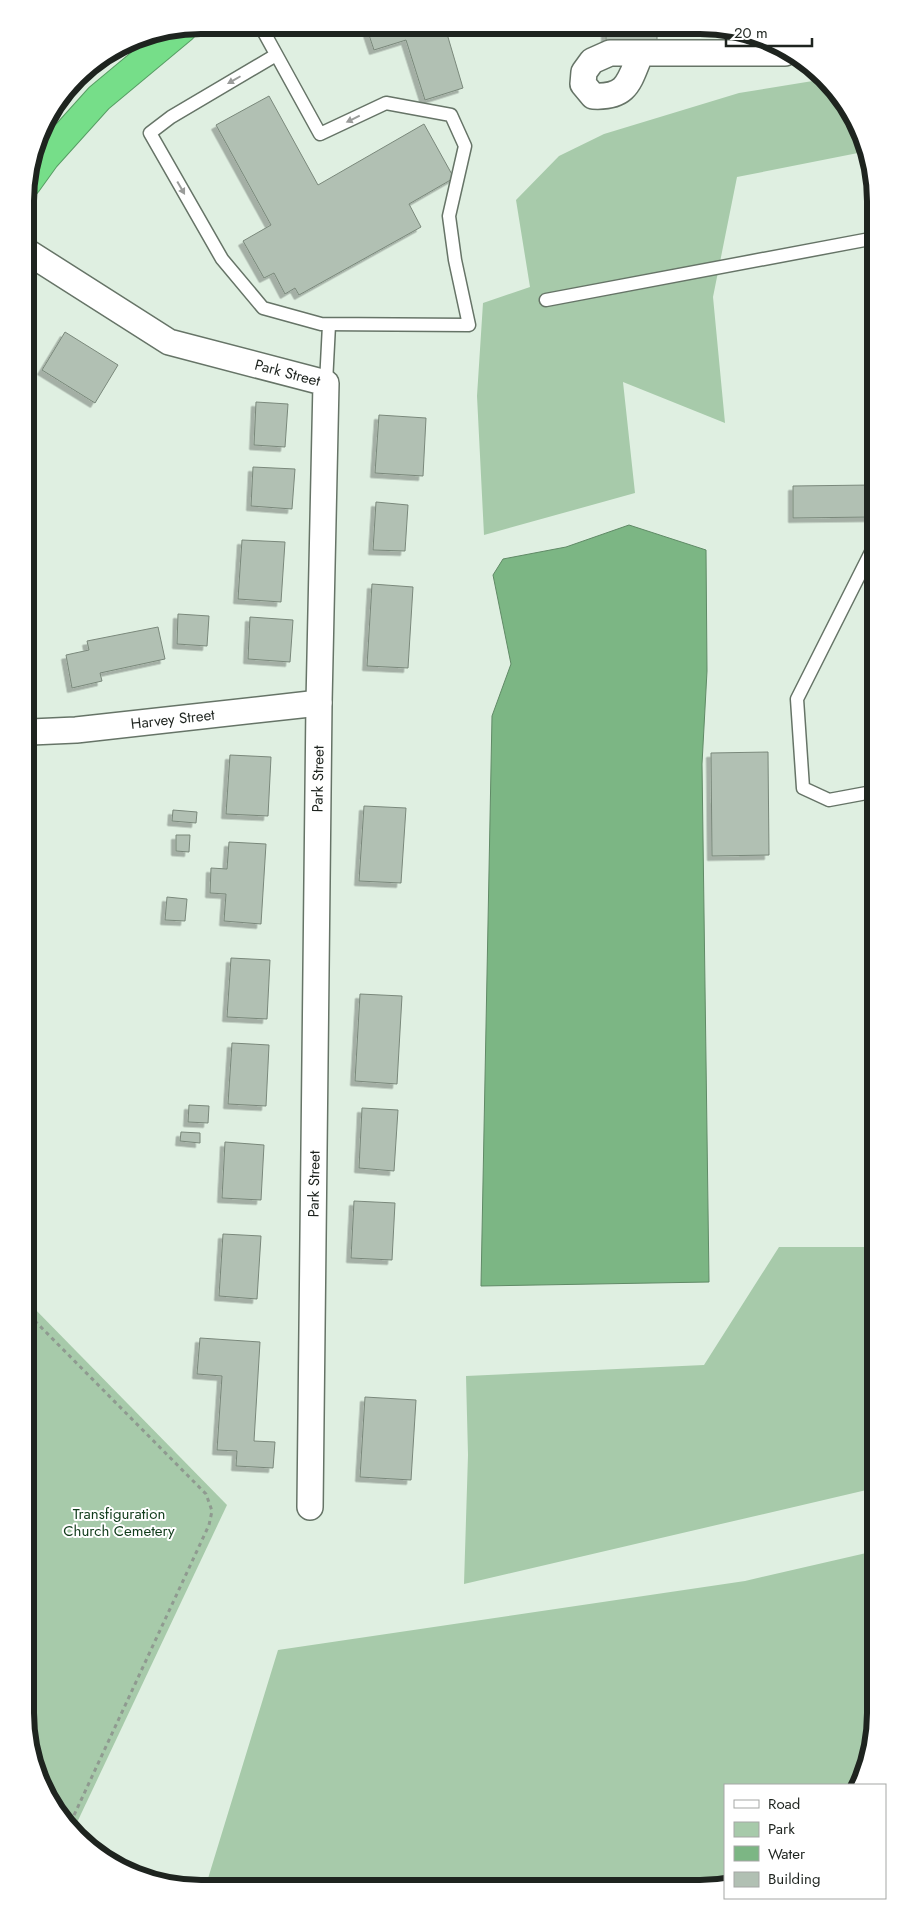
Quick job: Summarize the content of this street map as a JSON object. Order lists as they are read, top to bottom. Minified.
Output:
{"streets":{"street":["Park Street","Harvey Street"]},"crossings":[["Park Street","Harvey Street"]],"parks":["Transfiguration Church Cemetery"],"legend":["Road","Park","Water","Building"],"scale_bar":"20 m"}
